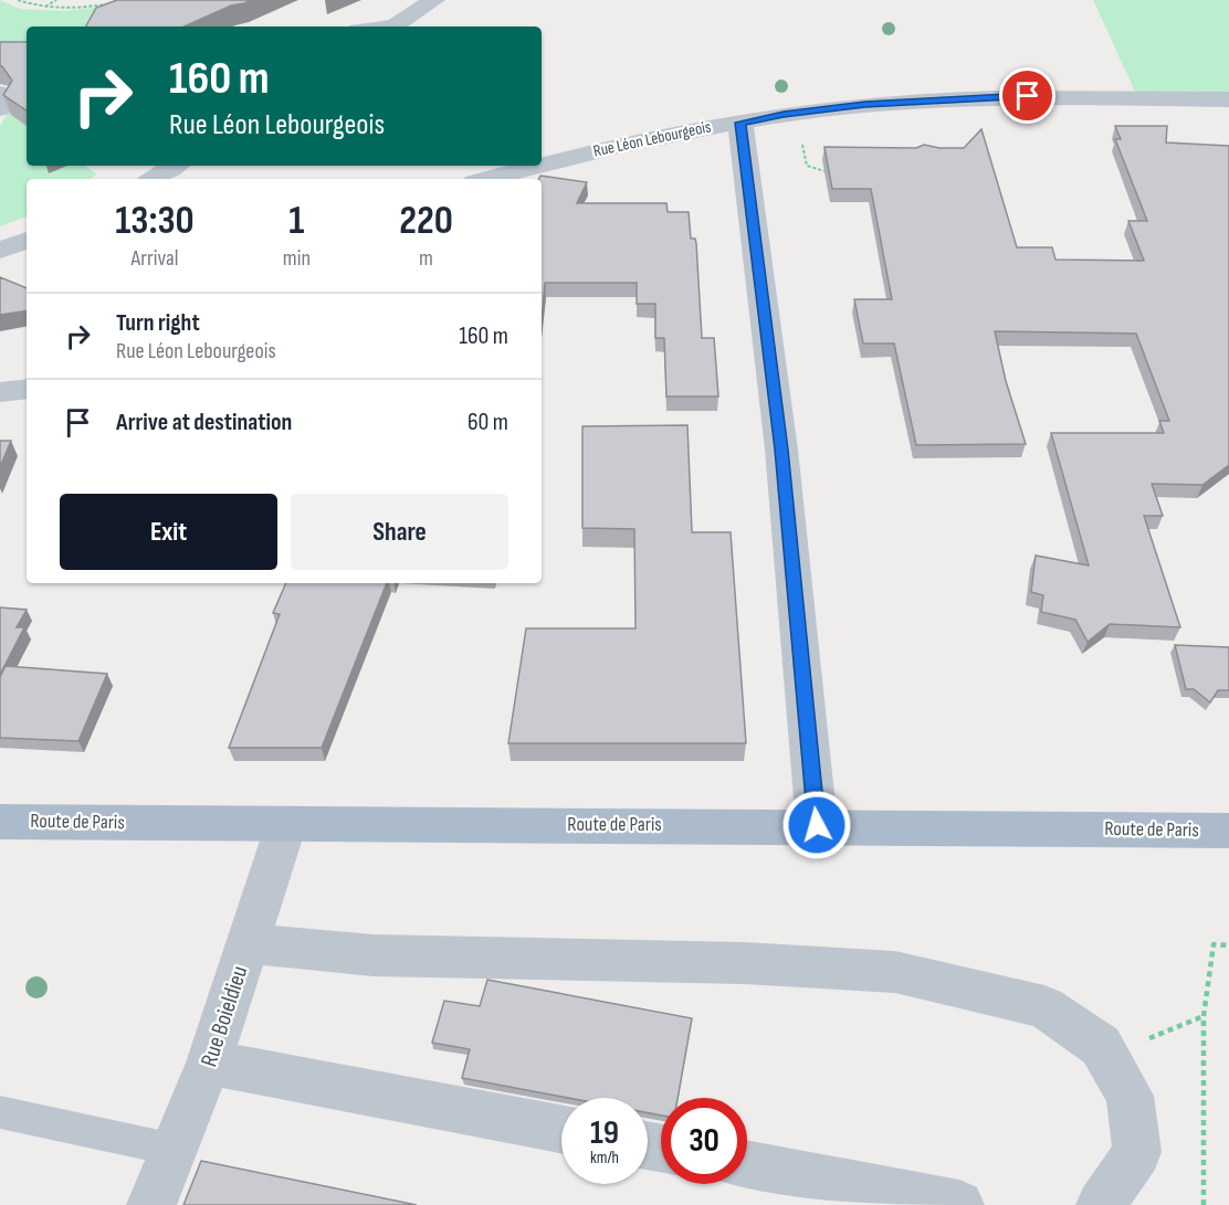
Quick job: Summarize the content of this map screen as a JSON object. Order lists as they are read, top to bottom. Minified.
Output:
{"streets":{"main road":["Route de Paris"],"street":["Rue Léon Lebourgeois","Rue Boieldieu"]},"crossings":[["Route de Paris","Rue Boieldieu"]],"page":{"turn":["160 m","Rue Léon Lebourgeois"],"eta":["13:30","Arrival","1","min","220","m"],"list":[{"name":"Turn right","note":"Rue Léon Lebourgeois","value":"160 m"},{"name":"Arrive at destination","value":"60 m"}],"buttons":["Exit","Share"],"speed":"19 km/h","limit":"30"}}
